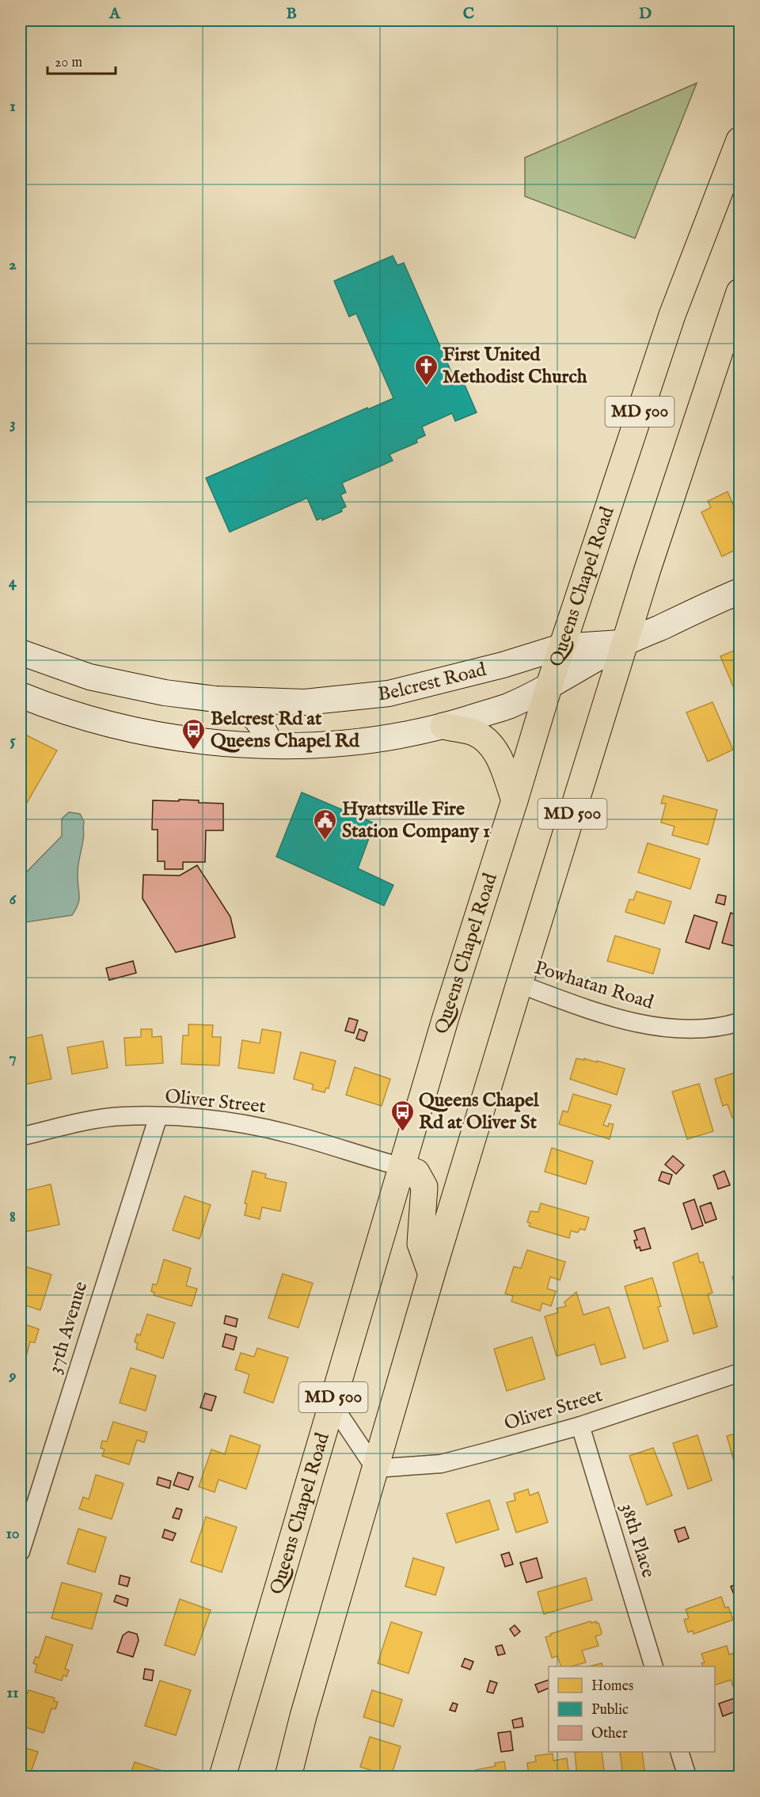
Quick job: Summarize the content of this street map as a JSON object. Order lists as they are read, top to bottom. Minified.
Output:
{"streets":{"main road":["MD 500","Queens Chapel Road","Belcrest Road"],"street":["Powhatan Road","Oliver Street","37th Avenue","38th Place"]},"crossings":[["MD 500","Belcrest Road"],["MD 500","Powhatan Road"],["MD 500","Oliver Street"],["Queens Chapel Road","Belcrest Road"],["Queens Chapel Road","Oliver Street"],["Oliver Street","37th Avenue"],["Oliver Street","38th Place"]],"places":{"church":["First United Methodist Church"],"bus stop":["Belcrest Rd at Queens Chapel Rd","Queens Chapel Rd at Oliver St"],"public building":["Hyattsville Fire Station Company 1"]},"legend":["Homes","Public","Other"],"scale_bar":"20 m","grid":{"columns":["A","B","C","D"],"rows":["1","2","3","4","5","6","7","8","9","10","11"]}}
